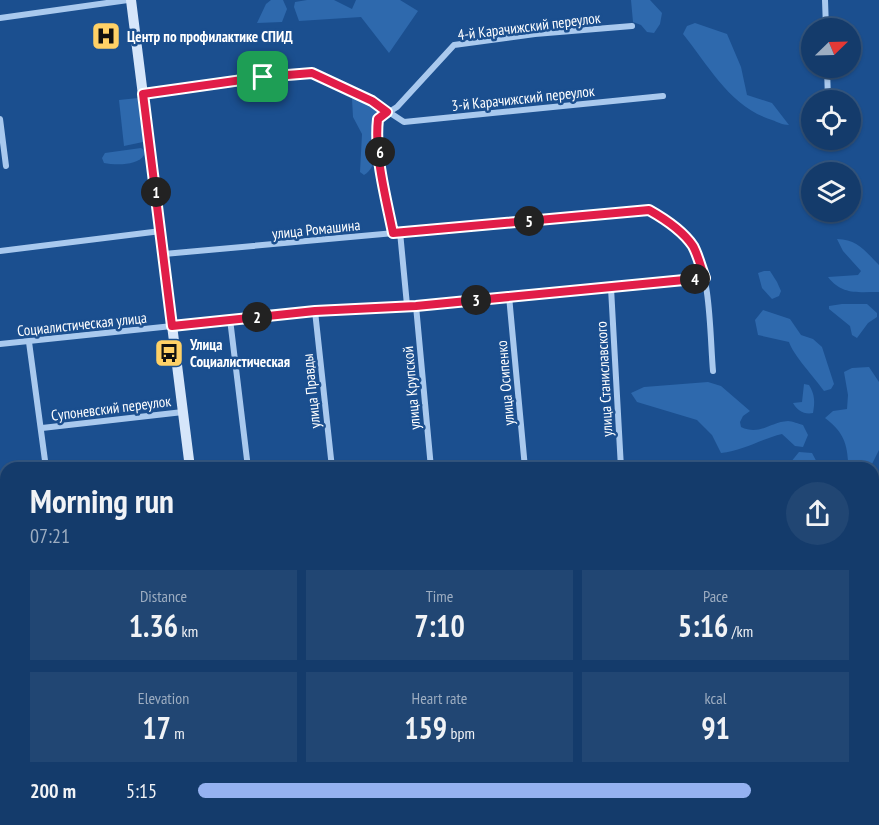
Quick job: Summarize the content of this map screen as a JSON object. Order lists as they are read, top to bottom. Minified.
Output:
{"streets":{"street":["4-й Карачижский переулок","3-й Карачижский переулок","улица Ромашина","Социалистическая улица","улица Станиславского","улица Осипенко","улица Крупской","улица Правды","Супоневский переулок"]},"crossings":[["4-й Карачижский переулок","3-й Карачижский переулок"],["улица Ромашина","Социалистическая улица"],["Социалистическая улица","улица Станиславского"],["Социалистическая улица","улица Осипенко"],["Социалистическая улица","улица Крупской"],["Социалистическая улица","улица Правды"]],"places":{"hospital":["Центр по профилактике СПИД"],"bus stop":["Улица Социалистическая"]},"north":"top right","page":{"pins":["6","1","5","4","3","2"],"heading":["Morning run","07:21"],"stats":[["Distance","1.36 km"],["Time","7:10"],["Pace","5:16 /km"],["Elevation","17 m"],["Heart rate","159 bpm"],["kcal","91"]],"list":[{"name":"200 m","note":"5:15"}]}}
